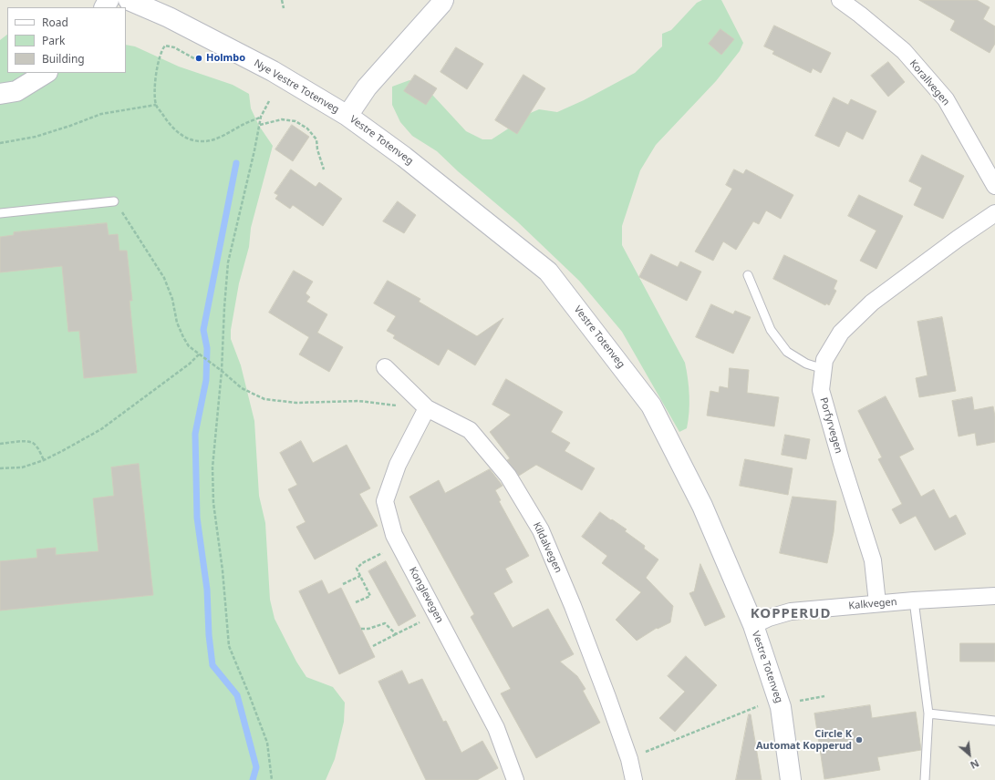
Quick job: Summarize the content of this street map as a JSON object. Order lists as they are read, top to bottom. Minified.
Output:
{"streets":{"main road":["Nye Vestre Totenveg","Vestre Totenveg"],"street":["Korallvegen","Porfyrvegen","Kildalvegen","Konglevegen","Kalkvegen"]},"crossings":[["Nye Vestre Totenveg","Vestre Totenveg"],["Vestre Totenveg","Kalkvegen"],["Porfyrvegen","Kalkvegen"],["Kildalvegen","Konglevegen"]],"districts":["KOPPERUD"],"places":["Holmbo","Circle K Automat Kopperud"],"legend":["Road","Park","Building"],"north":"bottom right"}
